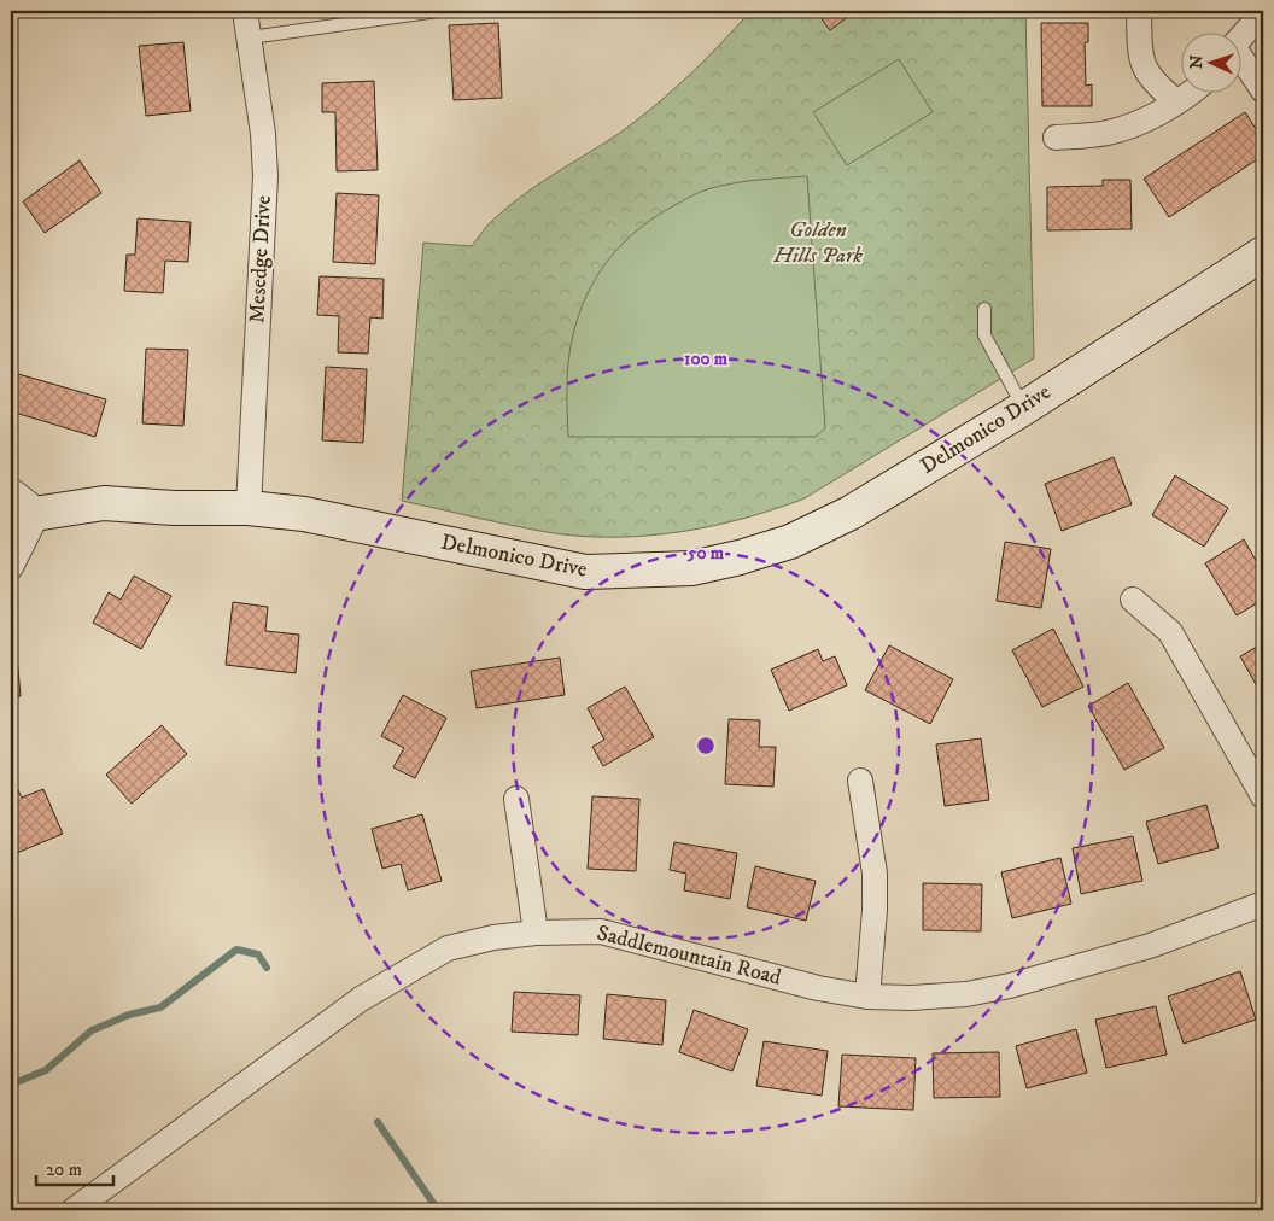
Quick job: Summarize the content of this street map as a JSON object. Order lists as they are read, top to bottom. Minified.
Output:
{"streets":{"street":["Mesedge Drive","Delmonico Drive","Saddlemountain Road"]},"crossings":[["Mesedge Drive","Delmonico Drive"]],"parks":["Golden Hills Park"],"scale_bar":"20 m","north":"left","rings":["100 m","50 m"]}
